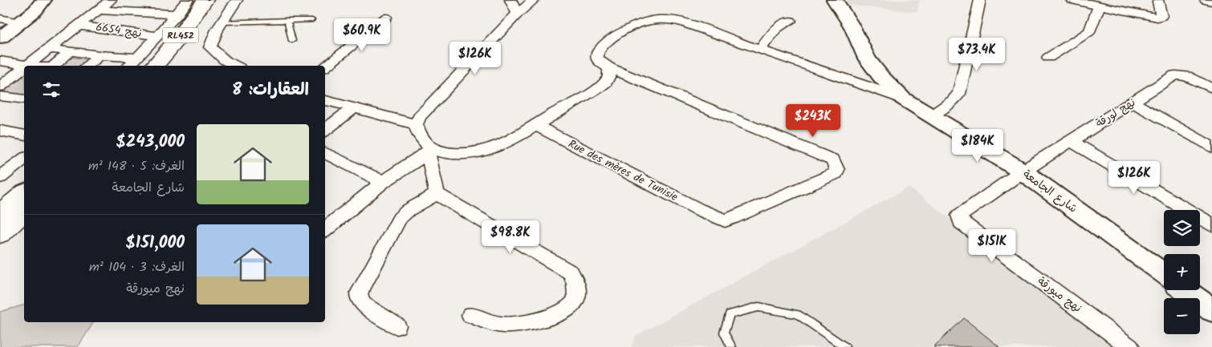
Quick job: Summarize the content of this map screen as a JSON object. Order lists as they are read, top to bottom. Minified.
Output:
{"streets":{"highway":["RL452"],"street":["نهج 6654","نهج لورقة","Rue des mères de Tunisie","شارع الجامعة","نهج ميورقة"]},"crossings":[["نهج لورقة","شارع الجامعة"],["نهج لورقة","نهج ميورقة"],["شارع الجامعة","نهج ميورقة"]],"page":{"price":["$60.9K","$73.4K","$126K","$243K","$184K","$126K","$98.8K","$151K"],"heading":"العقارات: 8","list":[{"name":"$243,000","note":"الغرف: 5 · 148 m² · شارع الجامعة"},{"name":"$151,000","note":"الغرف: 3 · 104 m² · نهج ميورقة"}],"map_buttons":["+","−"]}}
